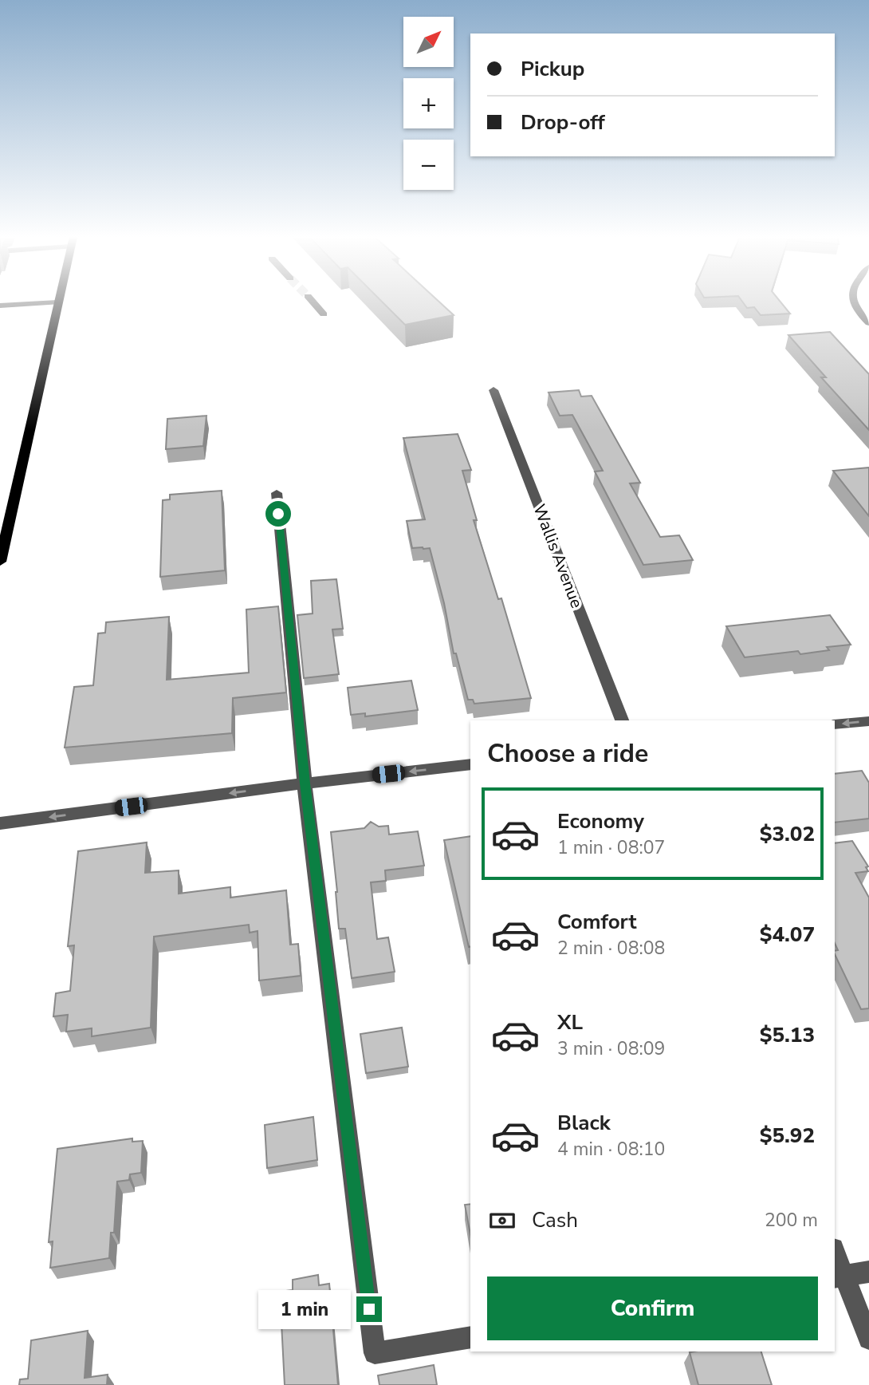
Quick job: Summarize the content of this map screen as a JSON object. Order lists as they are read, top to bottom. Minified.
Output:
{"streets":{"street":["Wallis Avenue"]},"north":"top right","page":{"map_buttons":["+","−"],"banner":["Pickup","Drop-off"],"heading":"Choose a ride","list":[{"name":"Economy","note":"1 min · 08:07","value":"$3.02"},{"name":"Comfort","note":"2 min · 08:08","value":"$4.07"},{"name":"XL","note":"3 min · 08:09","value":"$5.13"},{"name":"Black","note":"4 min · 08:10","value":"$5.92"}],"pay":["Cash","200 m"],"buttons":"Confirm","bubble":"1 min"}}
